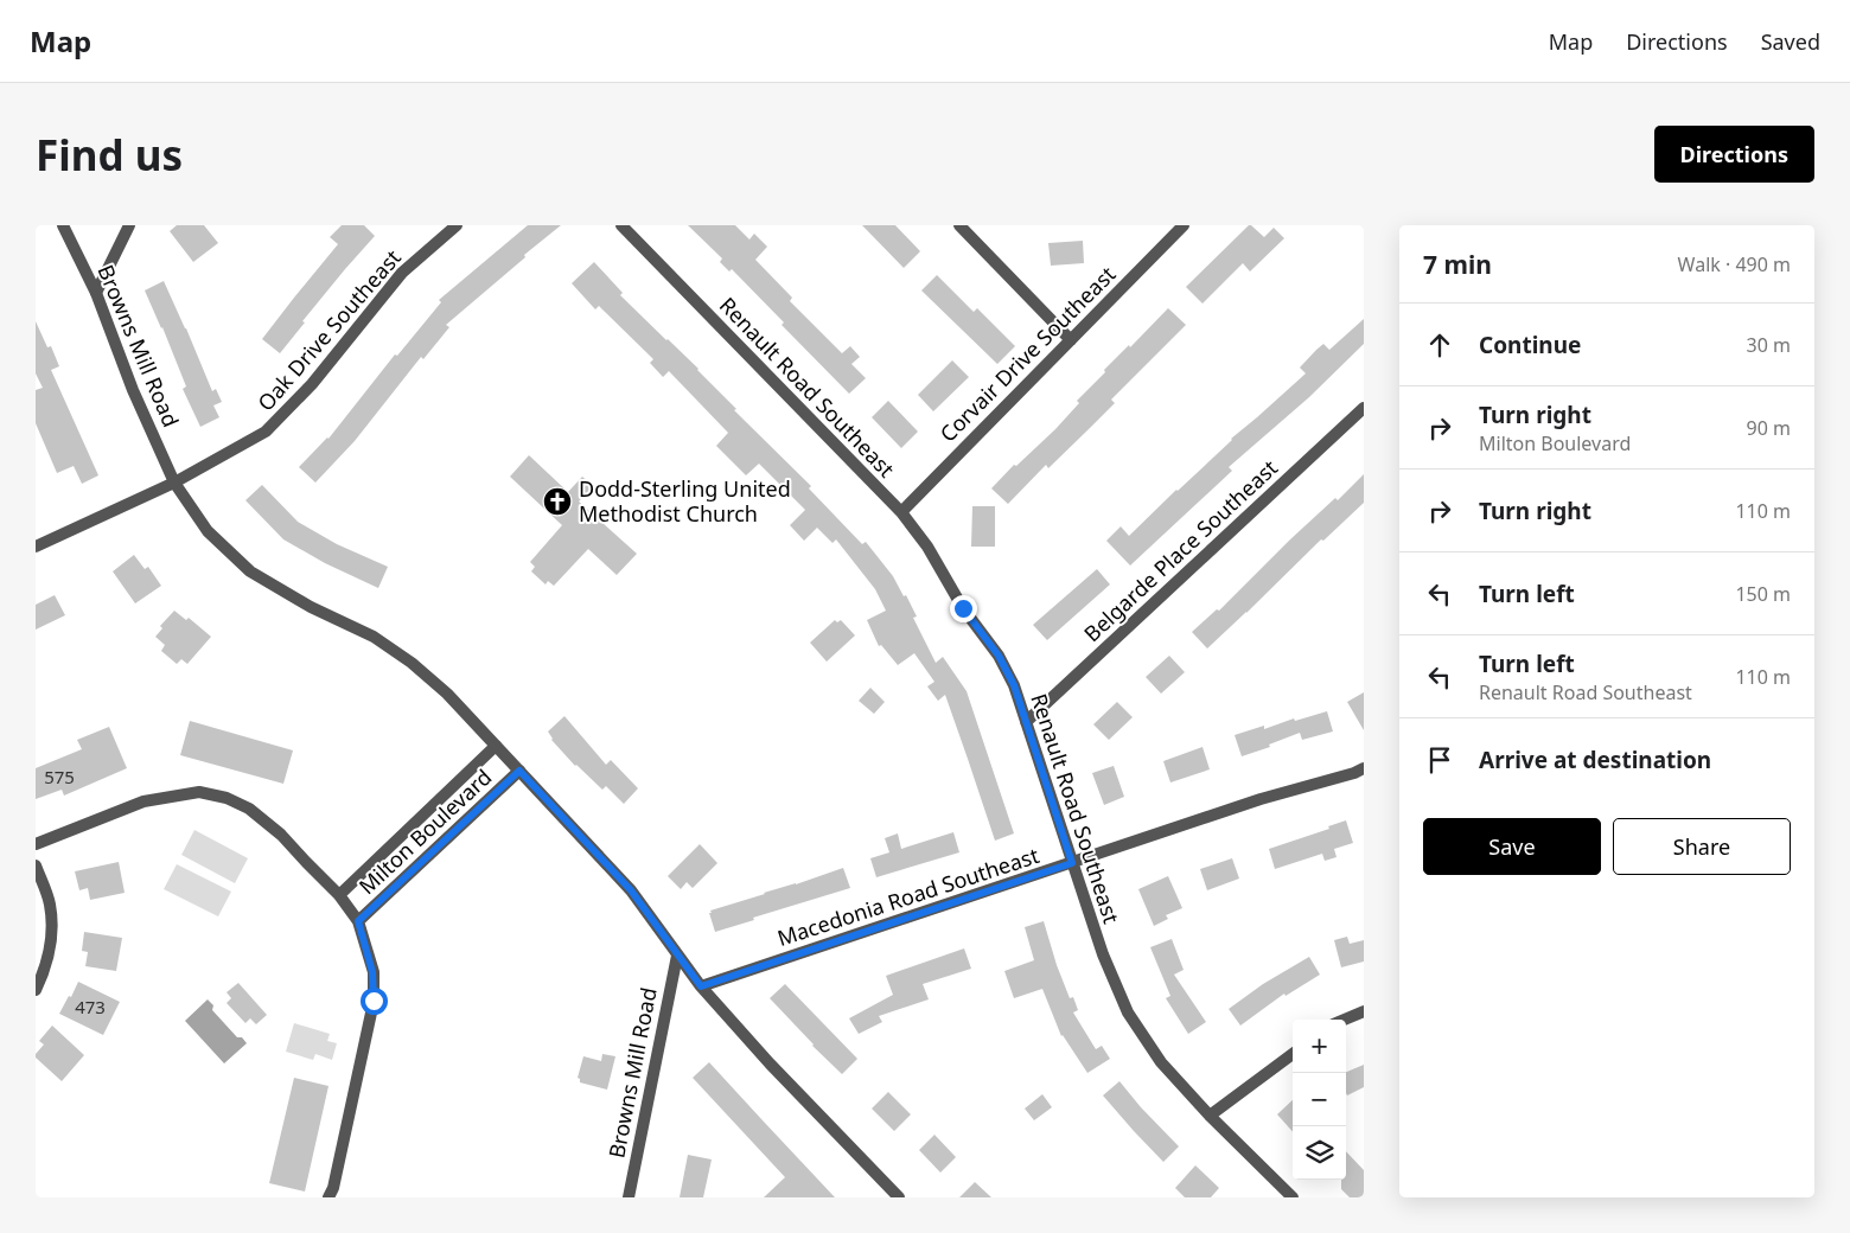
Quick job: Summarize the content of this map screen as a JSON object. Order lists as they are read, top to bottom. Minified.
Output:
{"streets":{"street":["Oak Drive Southeast","Browns Mill Road","Corvair Drive Southeast","Renault Road Southeast","Belgarde Place Southeast","Milton Boulevard","Macedonia Road Southeast"]},"crossings":[["Oak Drive Southeast","Browns Mill Road"],["Browns Mill Road","Milton Boulevard"],["Browns Mill Road","Macedonia Road Southeast"],["Corvair Drive Southeast","Renault Road Southeast"],["Renault Road Southeast","Belgarde Place Southeast"],["Renault Road Southeast","Macedonia Road Southeast"]],"places":{"church":["Dodd-Sterling United Methodist Church"]},"house_numbers":["575","473"],"page":{"header":"Map","nav":["Map","Directions","Saved"],"buttons":["Directions",["Save","Share"]],"title":"Find us","heading":["7 min","Walk · 490 m"],"list":[["Continue","30 m"],["Turn right","Milton Boulevard","90 m"],["Turn right","110 m"],["Turn left","150 m"],["Turn left","Renault Road Southeast","110 m"],"Arrive at destination"],"map_buttons":["+","−"]}}
